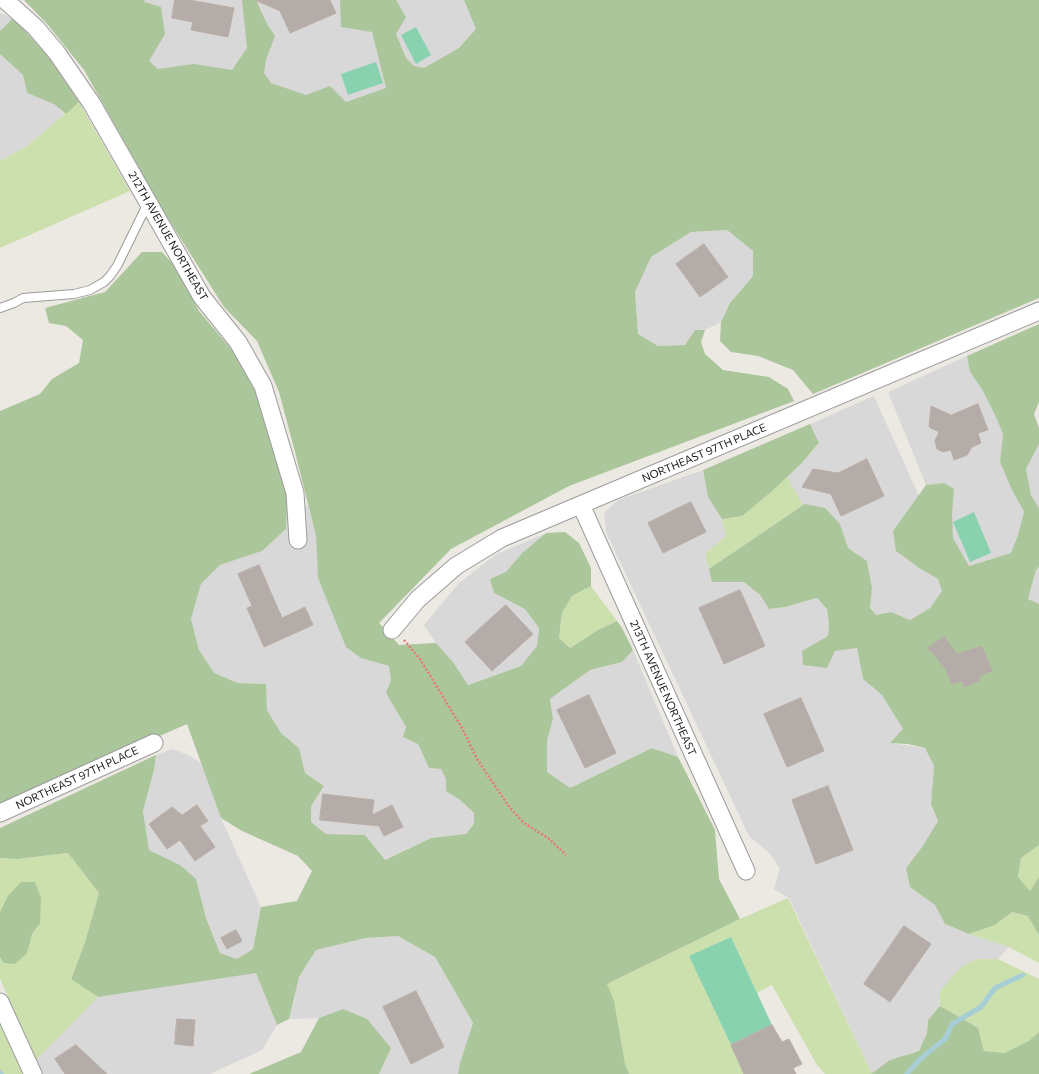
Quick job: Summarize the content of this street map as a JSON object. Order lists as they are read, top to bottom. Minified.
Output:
{"streets":{"street":["212TH AVENUE NORTHEAST","NORTHEAST 97TH PLACE","213TH AVENUE NORTHEAST"]},"crossings":[["NORTHEAST 97TH PLACE","213TH AVENUE NORTHEAST"]]}
